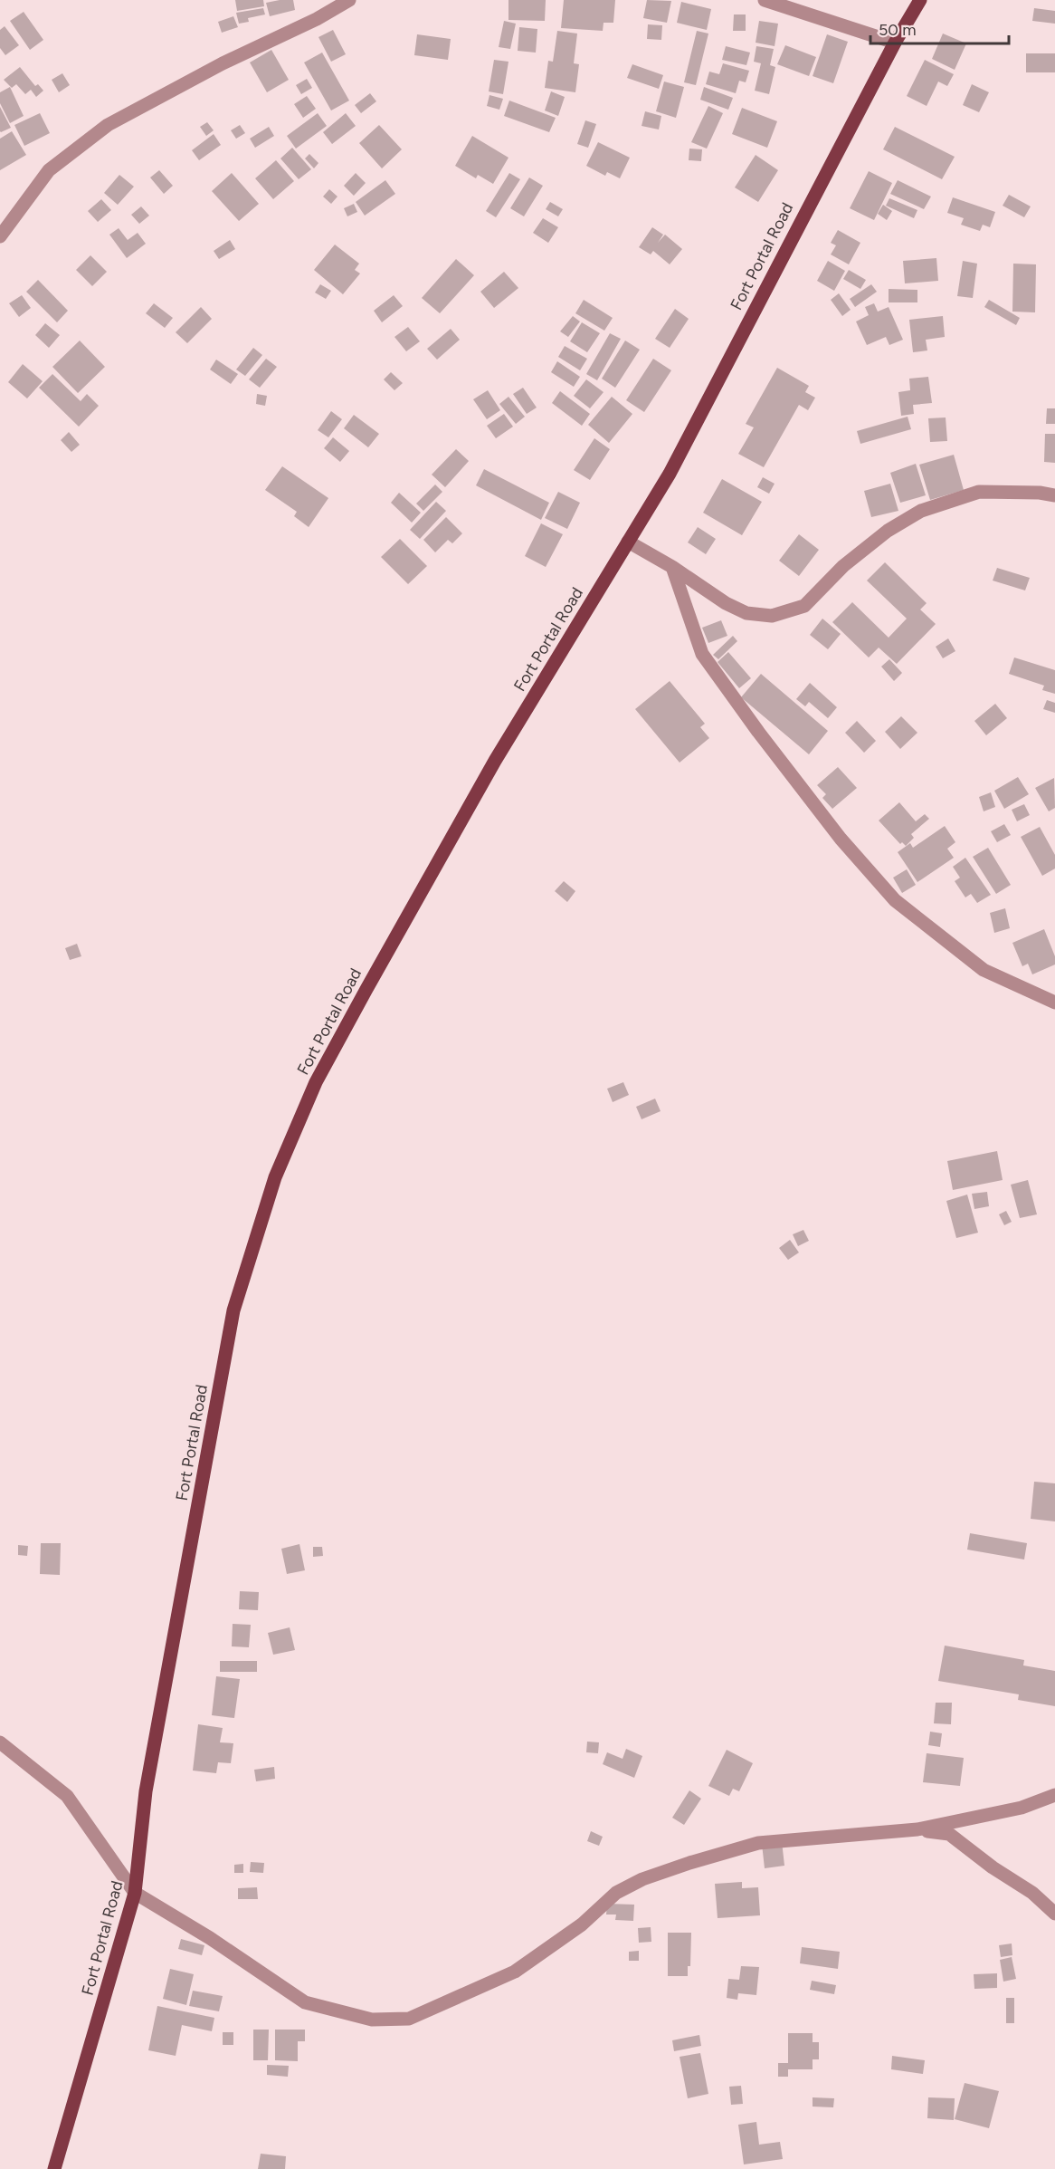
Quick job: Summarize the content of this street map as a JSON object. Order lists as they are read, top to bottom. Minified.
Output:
{"streets":{"main road":["Fort Portal Road"]},"scale_bar":"50 m"}
